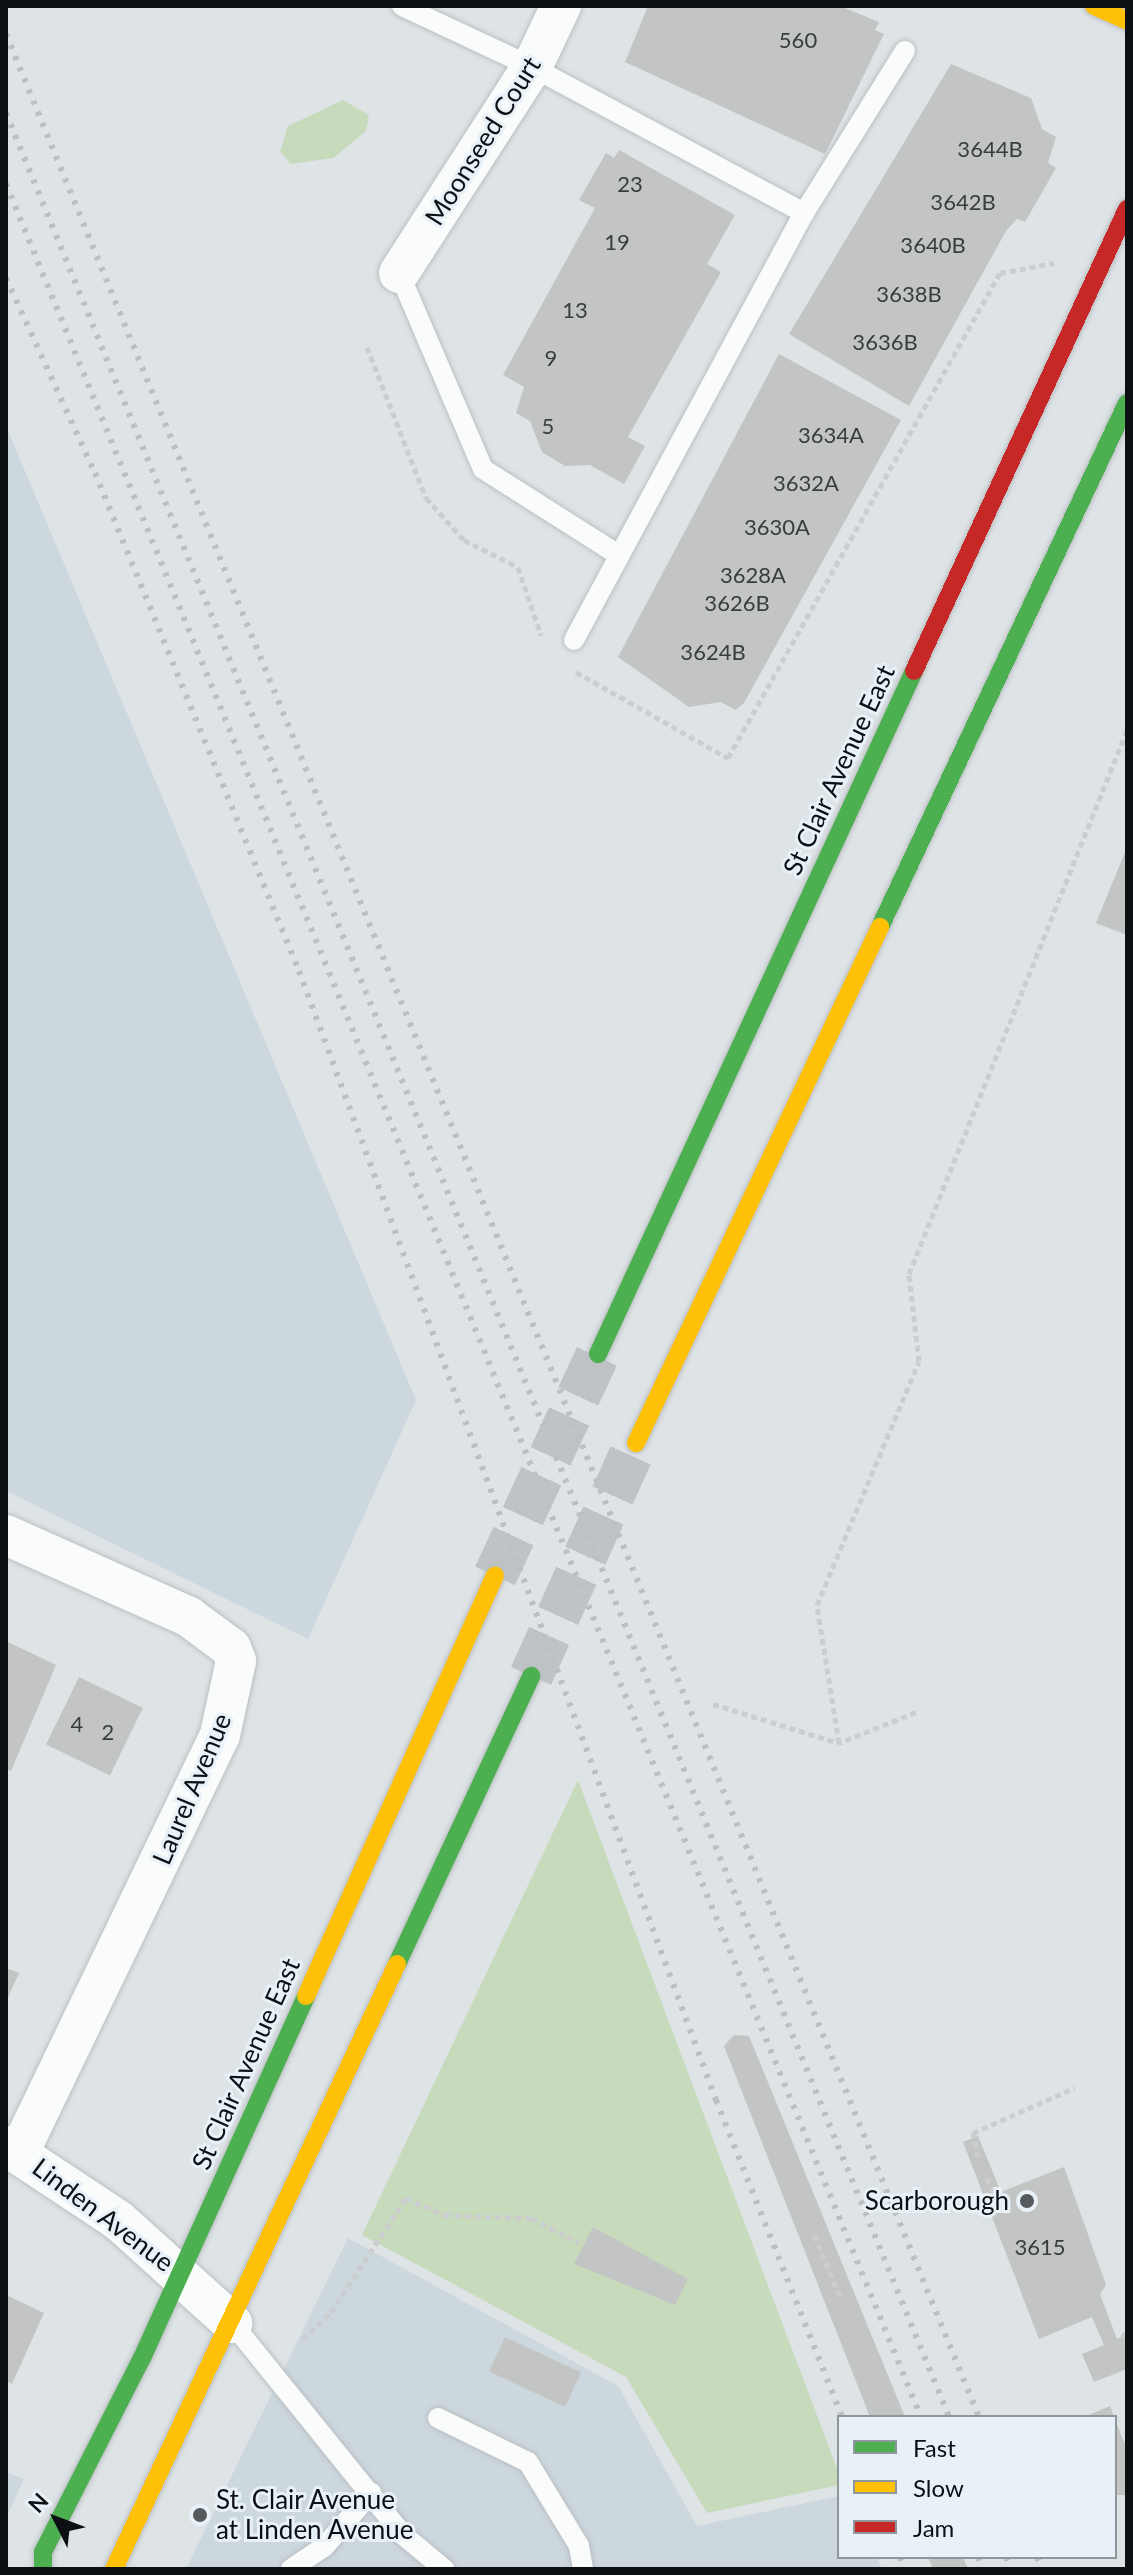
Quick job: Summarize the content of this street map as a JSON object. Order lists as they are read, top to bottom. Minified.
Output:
{"streets":{"main road":["St Clair Avenue East"],"street":["Moonseed Court","Laurel Avenue","Linden Avenue"]},"crossings":[["St Clair Avenue East","Linden Avenue"],["Laurel Avenue","Linden Avenue"]],"places":["Scarborough","St. Clair Avenue at Linden Avenue"],"house_numbers":["560","3644B","23","3642B","19","3640B","3638B","13","3636B","9","5","3634A","3632A","3630A","3628A","3626B","3624B","4","2","3615"],"legend":["Fast","Slow","Jam"],"north":"top left"}
